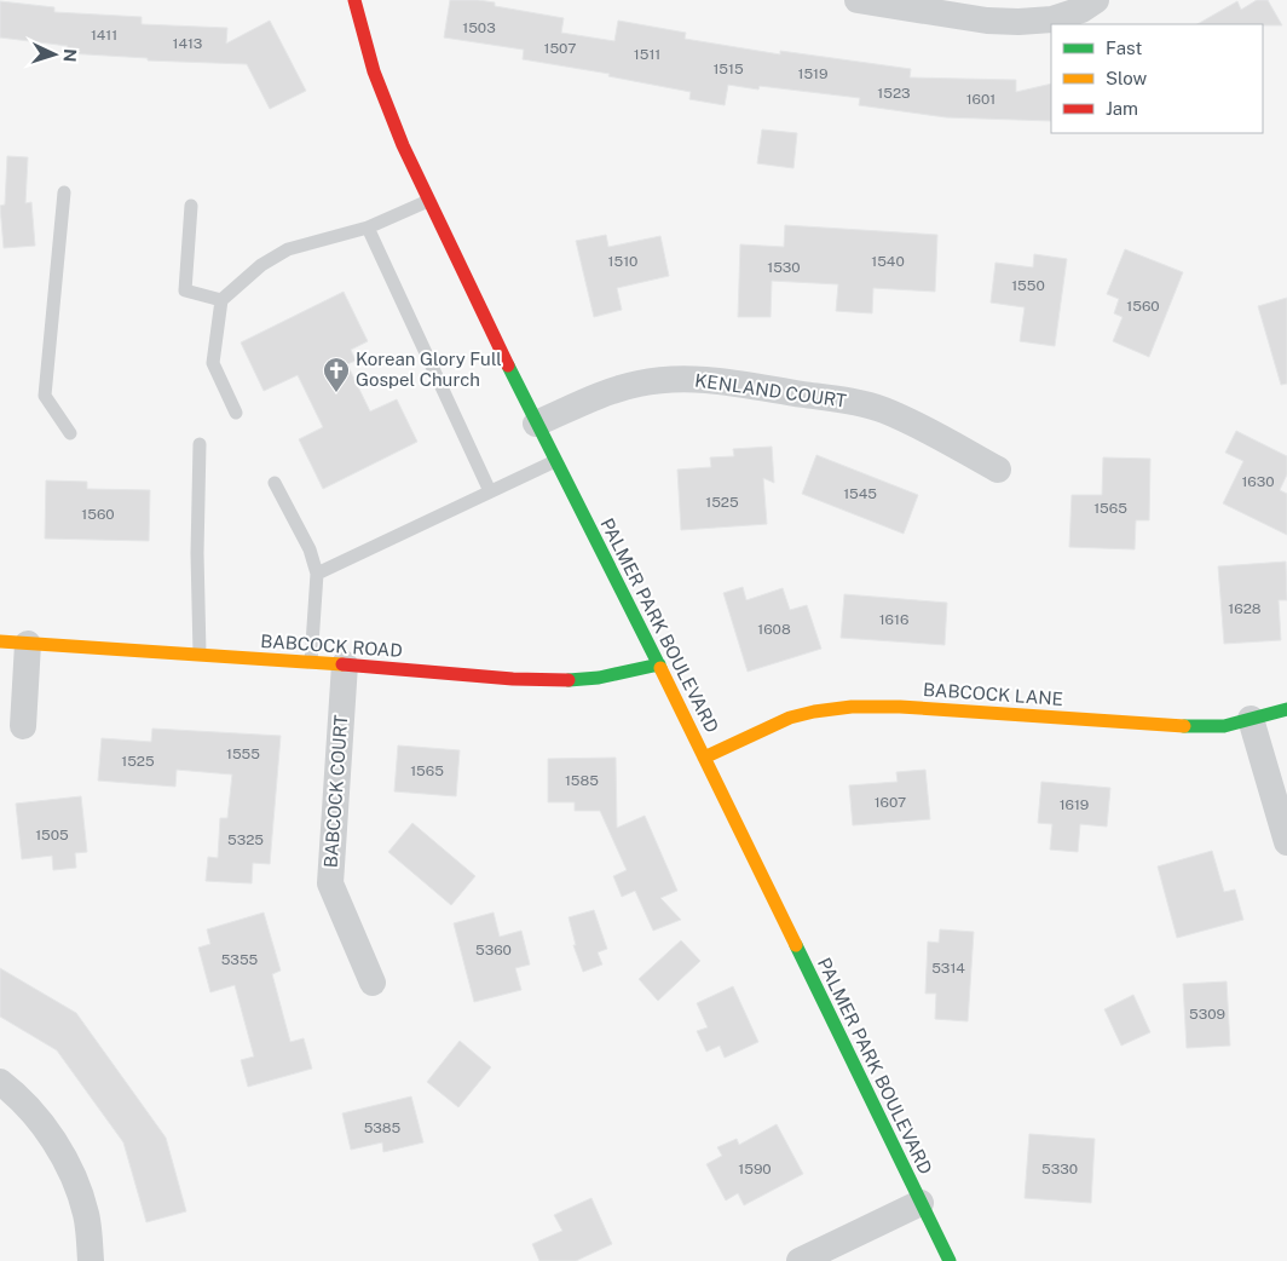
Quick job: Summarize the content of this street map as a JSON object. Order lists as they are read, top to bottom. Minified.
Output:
{"streets":{"main road":["PALMER PARK BOULEVARD","BABCOCK ROAD","BABCOCK LANE"],"street":["KENLAND COURT","BABCOCK COURT"]},"crossings":[["KENLAND COURT","PALMER PARK BOULEVARD"],["PALMER PARK BOULEVARD","BABCOCK ROAD"],["PALMER PARK BOULEVARD","BABCOCK LANE"],["BABCOCK ROAD","BABCOCK COURT"]],"places":{"church":["Korean Glory Full Gospel Church"]},"house_numbers":["1503","1411","1413","1507","1511","1515","1519","1523","1601","1510","1540","1530","1550","1560","1630","1545","1525","1565","1560","1628","1616","1608","1555","1525","1565","1585","1607","1619","1505","5325","5360","5355","5314","5309","5385","1590","5330"],"legend":["Fast","Slow","Jam"],"north":"right"}
